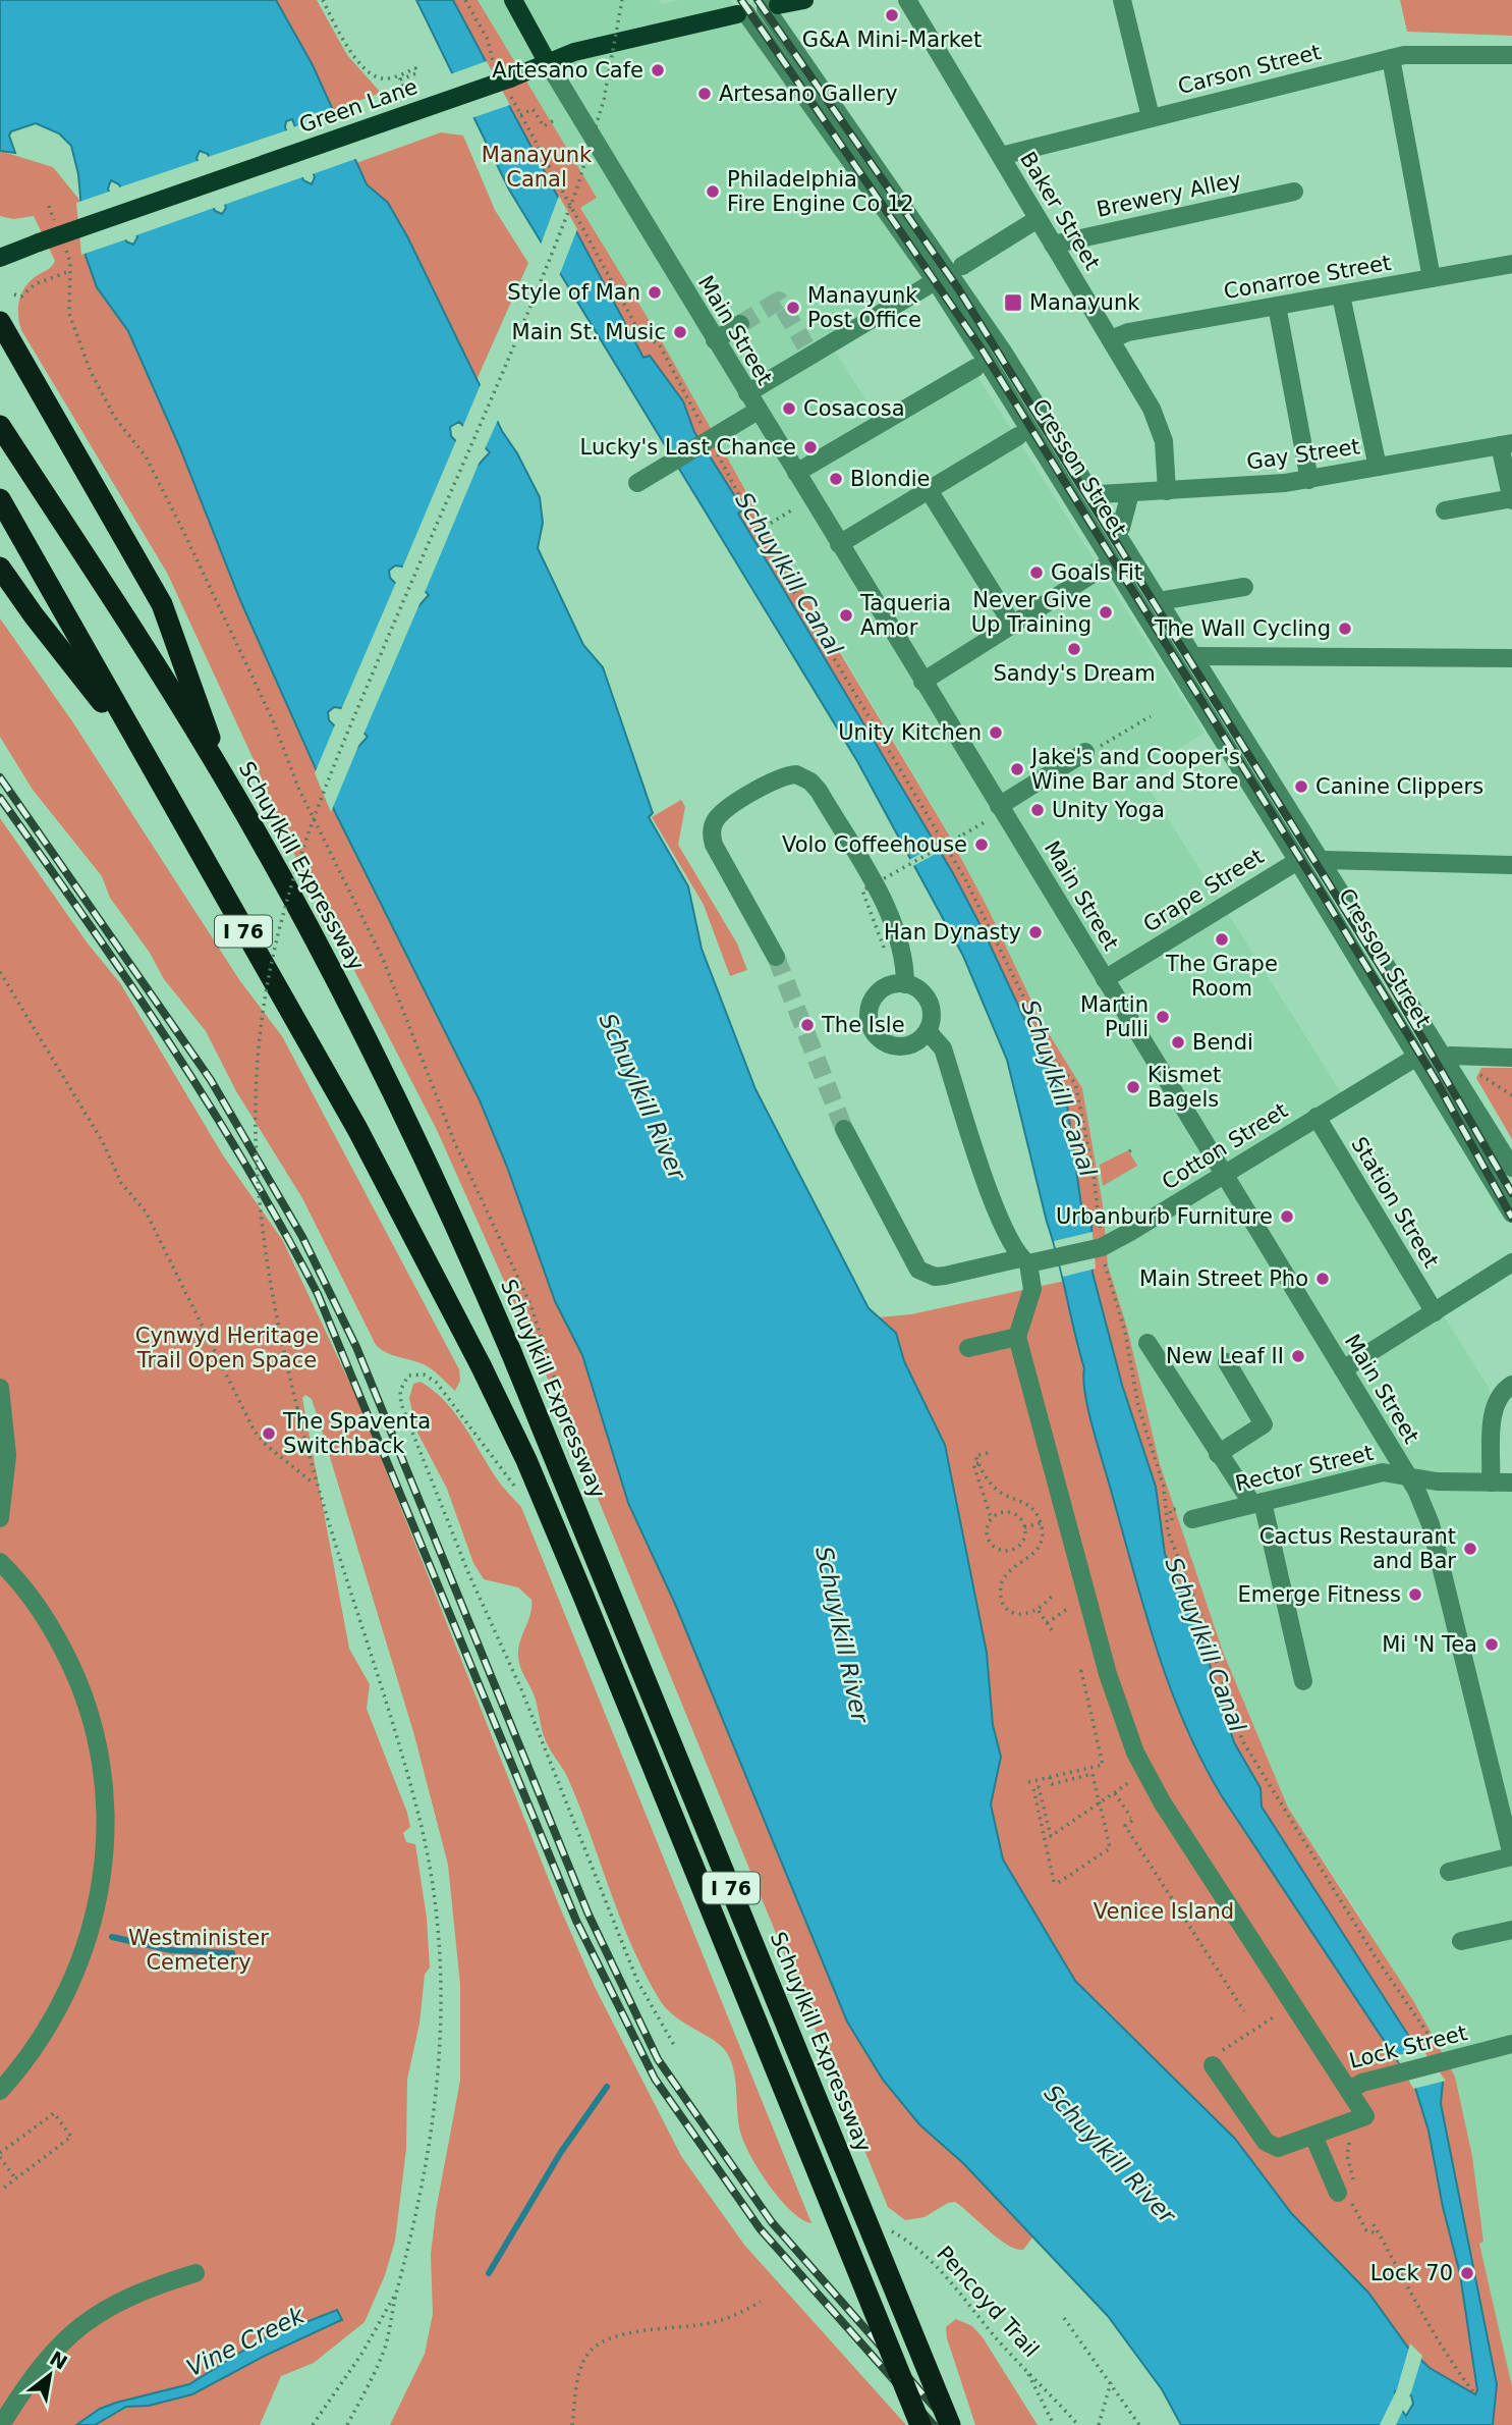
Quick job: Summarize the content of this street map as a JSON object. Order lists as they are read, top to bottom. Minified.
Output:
{"streets":{"highway":["Schuylkill Expressway","I 76"],"main road":["Green Lane","Main Street"],"street":["Carson Street","Brewery Alley","Baker Street","Conarroe Street","Gay Street","Cresson Street","Grape Street","Cotton Street","Station Street","Rector Street","Lock Street"],"path":["Pencoyd Trail"]},"crossings":[["Carson Street","Baker Street"],["Green Lane","Main Street"],["Green Lane","Cresson Street"],["Brewery Alley","Baker Street"],["Baker Street","Conarroe Street"],["Baker Street","Gay Street"],["Main Street","Grape Street"],["Main Street","Cotton Street"],["Main Street","Rector Street"],["Cotton Street","Station Street"]],"water":["Schuylkill Canal","Schuylkill River","Vine Creek"],"parks":["Manayunk Canal","Cynwyd Heritage Trail Open Space","Venice Island","Westminister Cemetery"],"places":{"other":["G&A Mini-Market","Artesano Cafe","Artesano Gallery","Philadelphia Fire Engine Co 12","Style of Man","Manayunk Post Office","Main St. Music","Cosacosa","Lucky's Last Chance","Blondie","Goals Fit","Never Give Up Training","Taqueria Amor","The Wall Cycling","Sandy's Dream","Unity Kitchen","Jake's and Cooper's Wine Bar and Store","Canine Clippers","Unity Yoga","Volo Coffeehouse","Han Dynasty","The Grape Room","Martin Pulli","The Isle","Bendi","Kismet Bagels","Urbanburb Furniture","Main Street Pho","New Leaf II","The Spaventa Switchback","Cactus Restaurant and Bar","Emerge Fitness","Mi 'N Tea","Lock 70"],"transit":["Manayunk"]},"north":"top right"}
